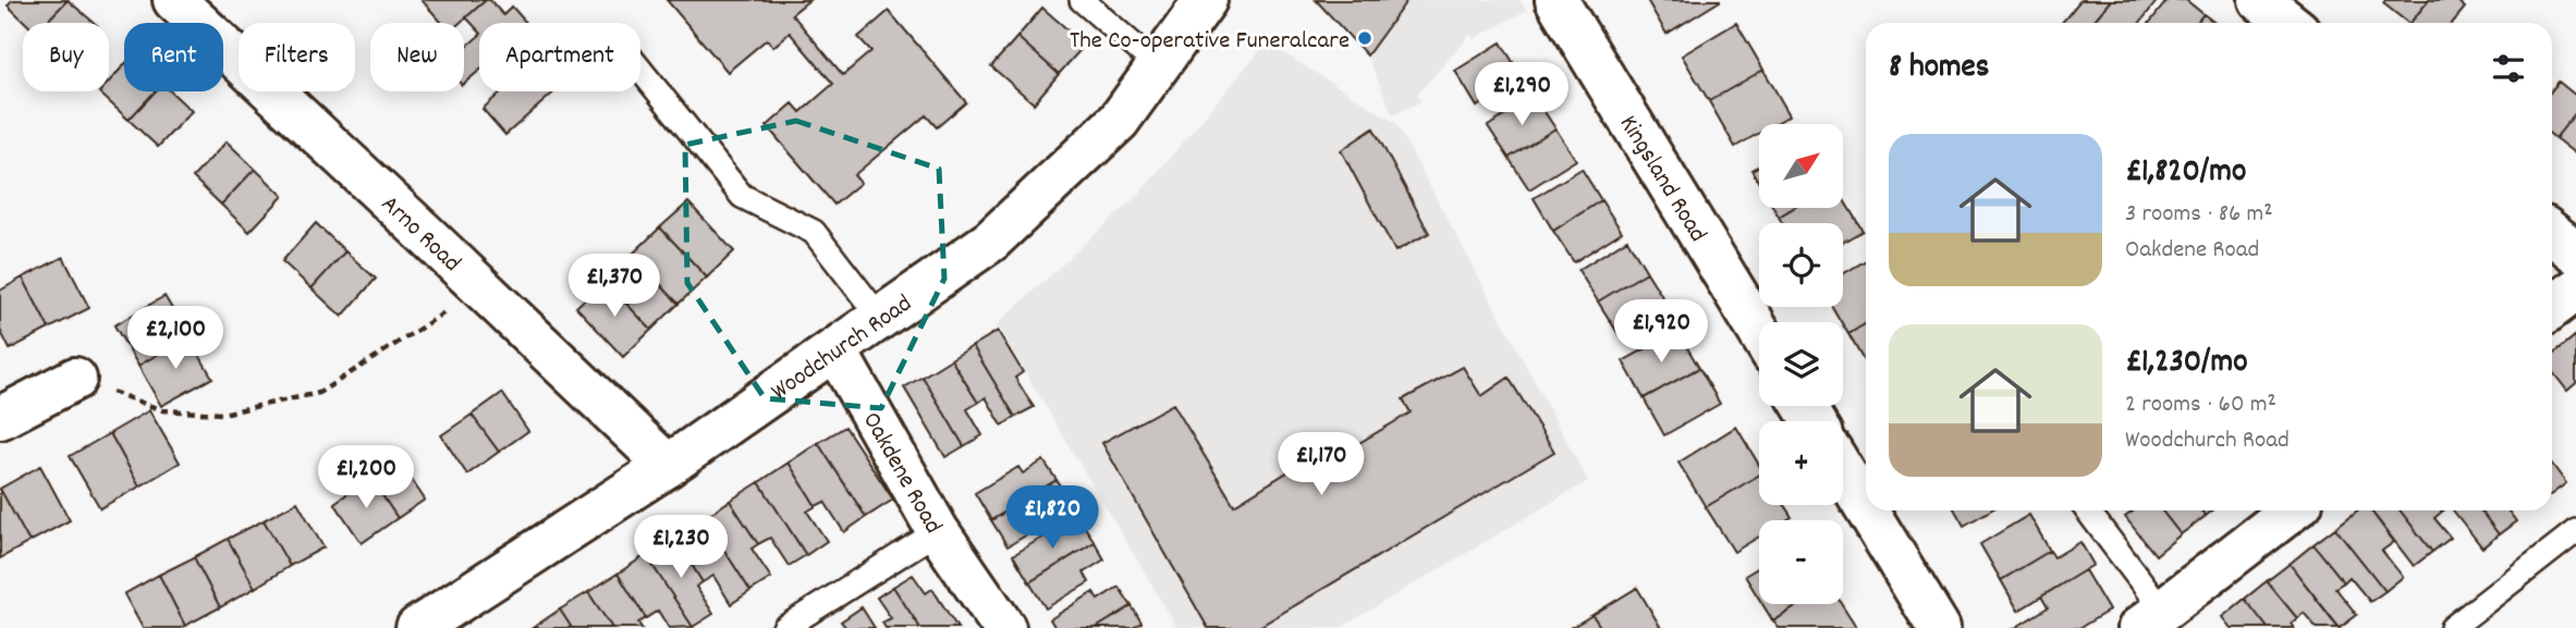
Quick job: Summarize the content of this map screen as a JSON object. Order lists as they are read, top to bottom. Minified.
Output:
{"streets":{"street":["Kingsland Road","Arno Road","Woodchurch Road","Oakdene Road"]},"crossings":[["Arno Road","Woodchurch Road"],["Woodchurch Road","Oakdene Road"]],"places":["The Co-operative Funeralcare"],"north":"top right","page":{"chip":["Buy","Rent","Filters","New","Apartment"],"heading":"8 homes","price":["£1,290","£1,370","£1,920","£2,100","£1,170","£1,200","£1,820","£1,230"],"list":[{"name":"£1,820/mo","note":"3 rooms · 86 m² · Oakdene Road"},{"name":"£1,230/mo","note":"2 rooms · 60 m² · Woodchurch Road"}],"map_buttons":["+","−"]}}
